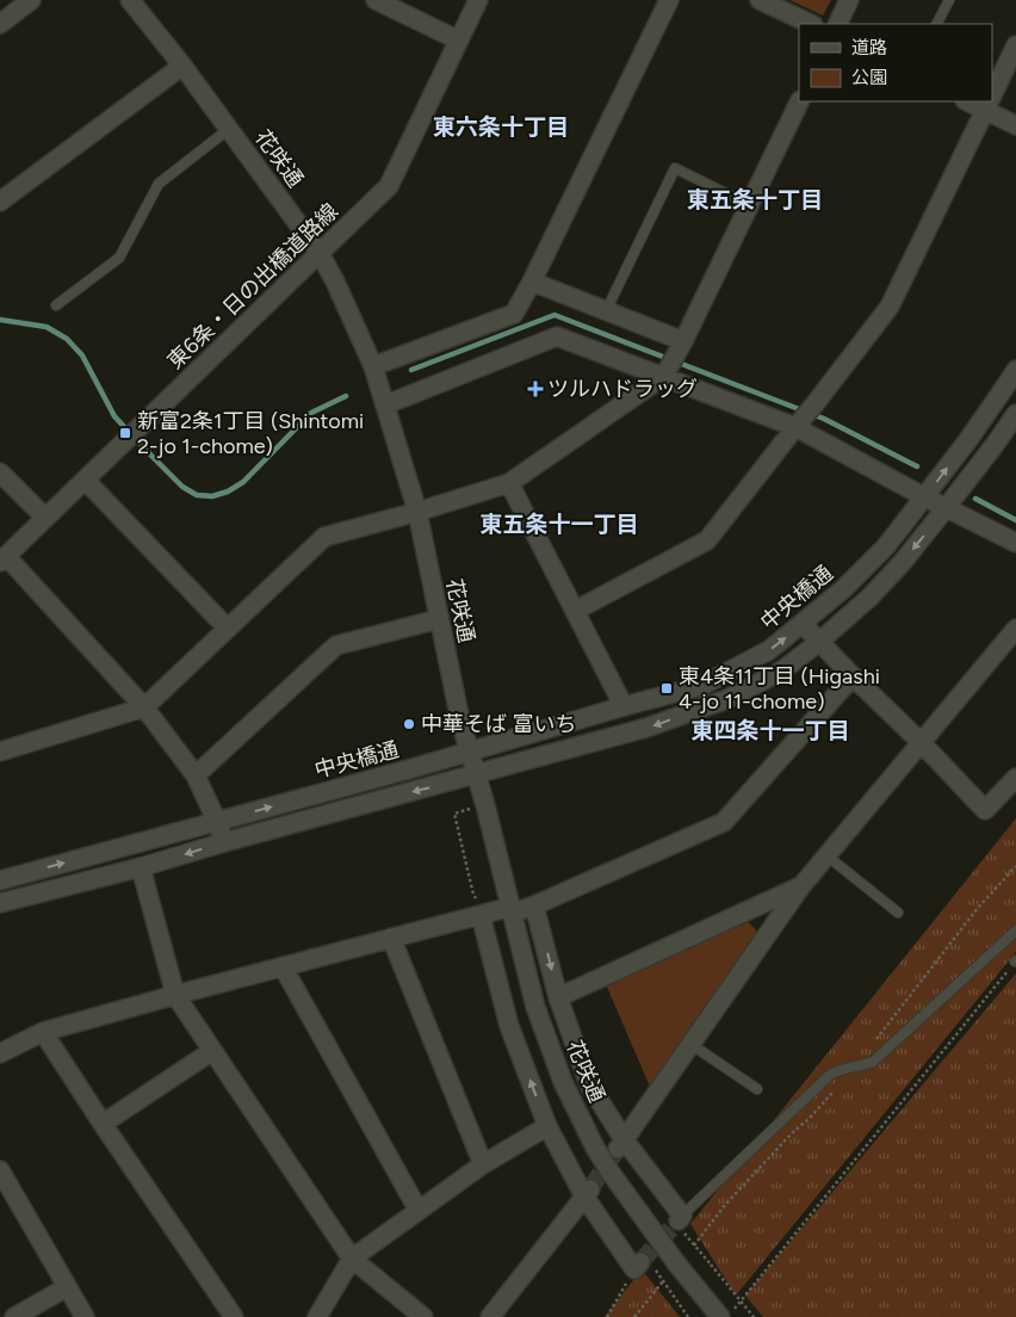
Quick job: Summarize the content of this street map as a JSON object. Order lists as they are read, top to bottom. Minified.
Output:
{"streets":{"street":["花咲通","東6条・日の出橋道路線","中央橋通"]},"crossings":[["花咲通","東6条・日の出橋道路線"],["花咲通","中央橋通"]],"districts":["東六条十丁目","東五条十丁目","東五条十一丁目","東四条十一丁目"],"places":{"health":["ツルハドラッグ"],"transit":["新富2条1丁目 (Shintomi 2-jo 1-chome)","東4条11丁目 (Higashi 4-jo 11-chome)"],"other":["中華そば 富いち"]},"legend":["道路","公園"]}
